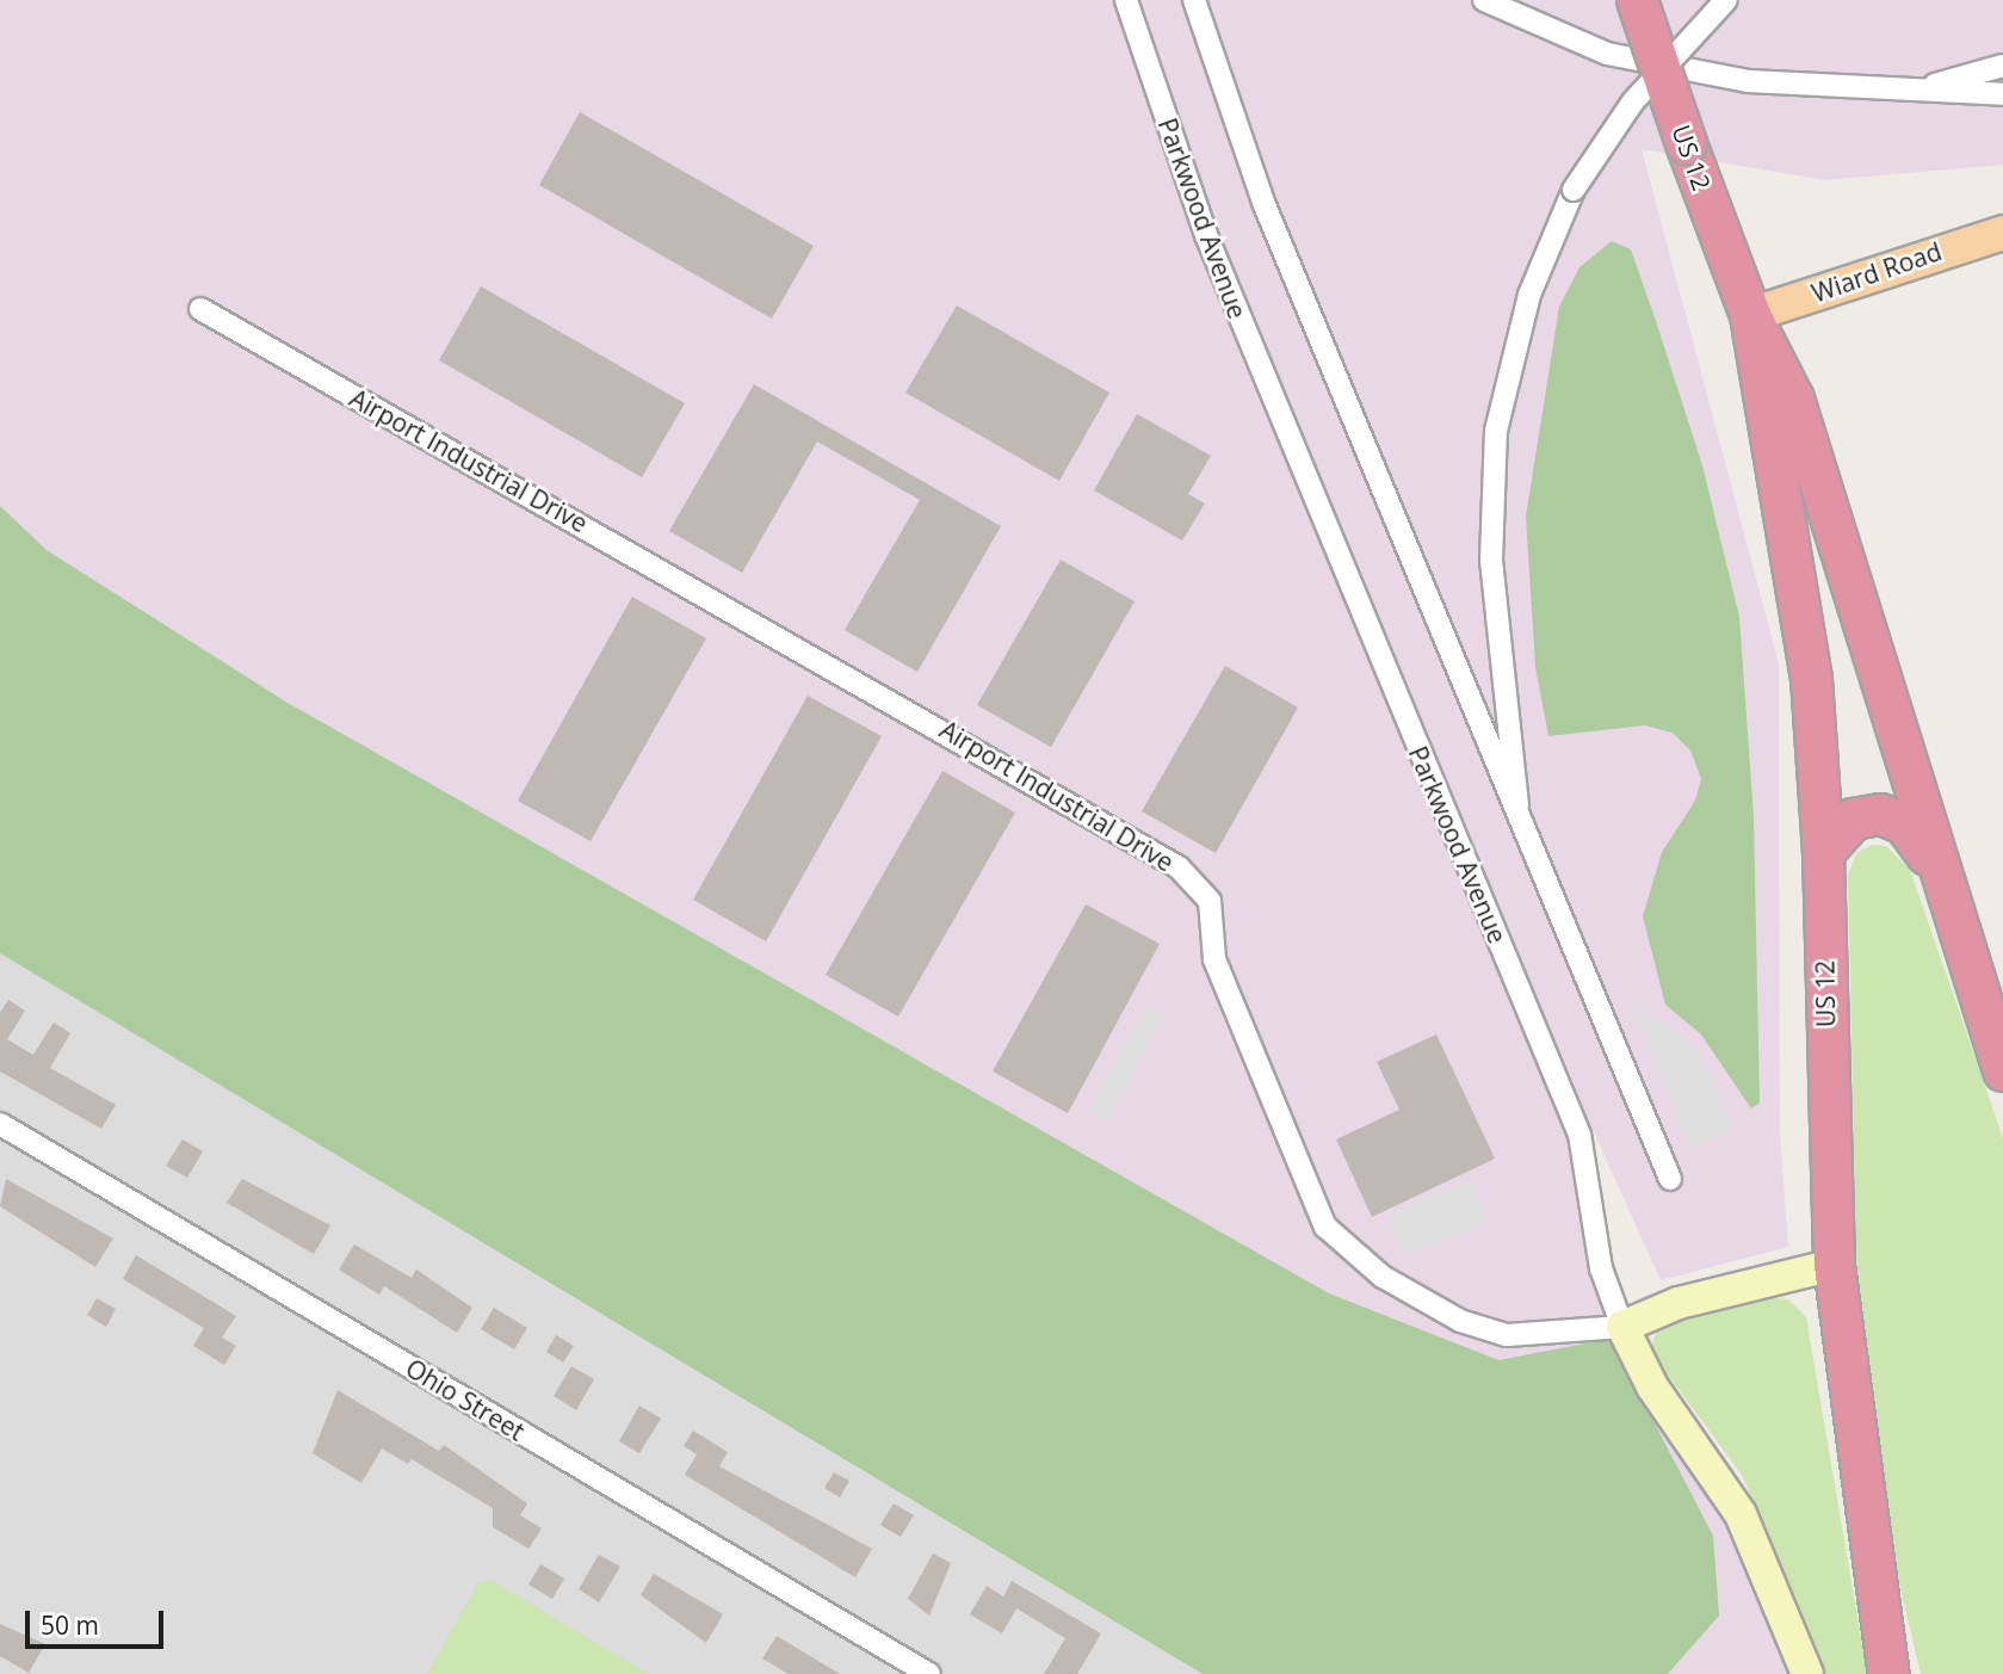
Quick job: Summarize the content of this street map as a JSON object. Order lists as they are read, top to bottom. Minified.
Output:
{"streets":{"highway":["US 12"],"main road":["Wiard Road"],"street":["Parkwood Avenue","Airport Industrial Drive","Ohio Street"]},"crossings":[["US 12","Wiard Road"],["US 12","Airport Industrial Drive"],["Parkwood Avenue","Airport Industrial Drive"]],"scale_bar":"50 m"}
